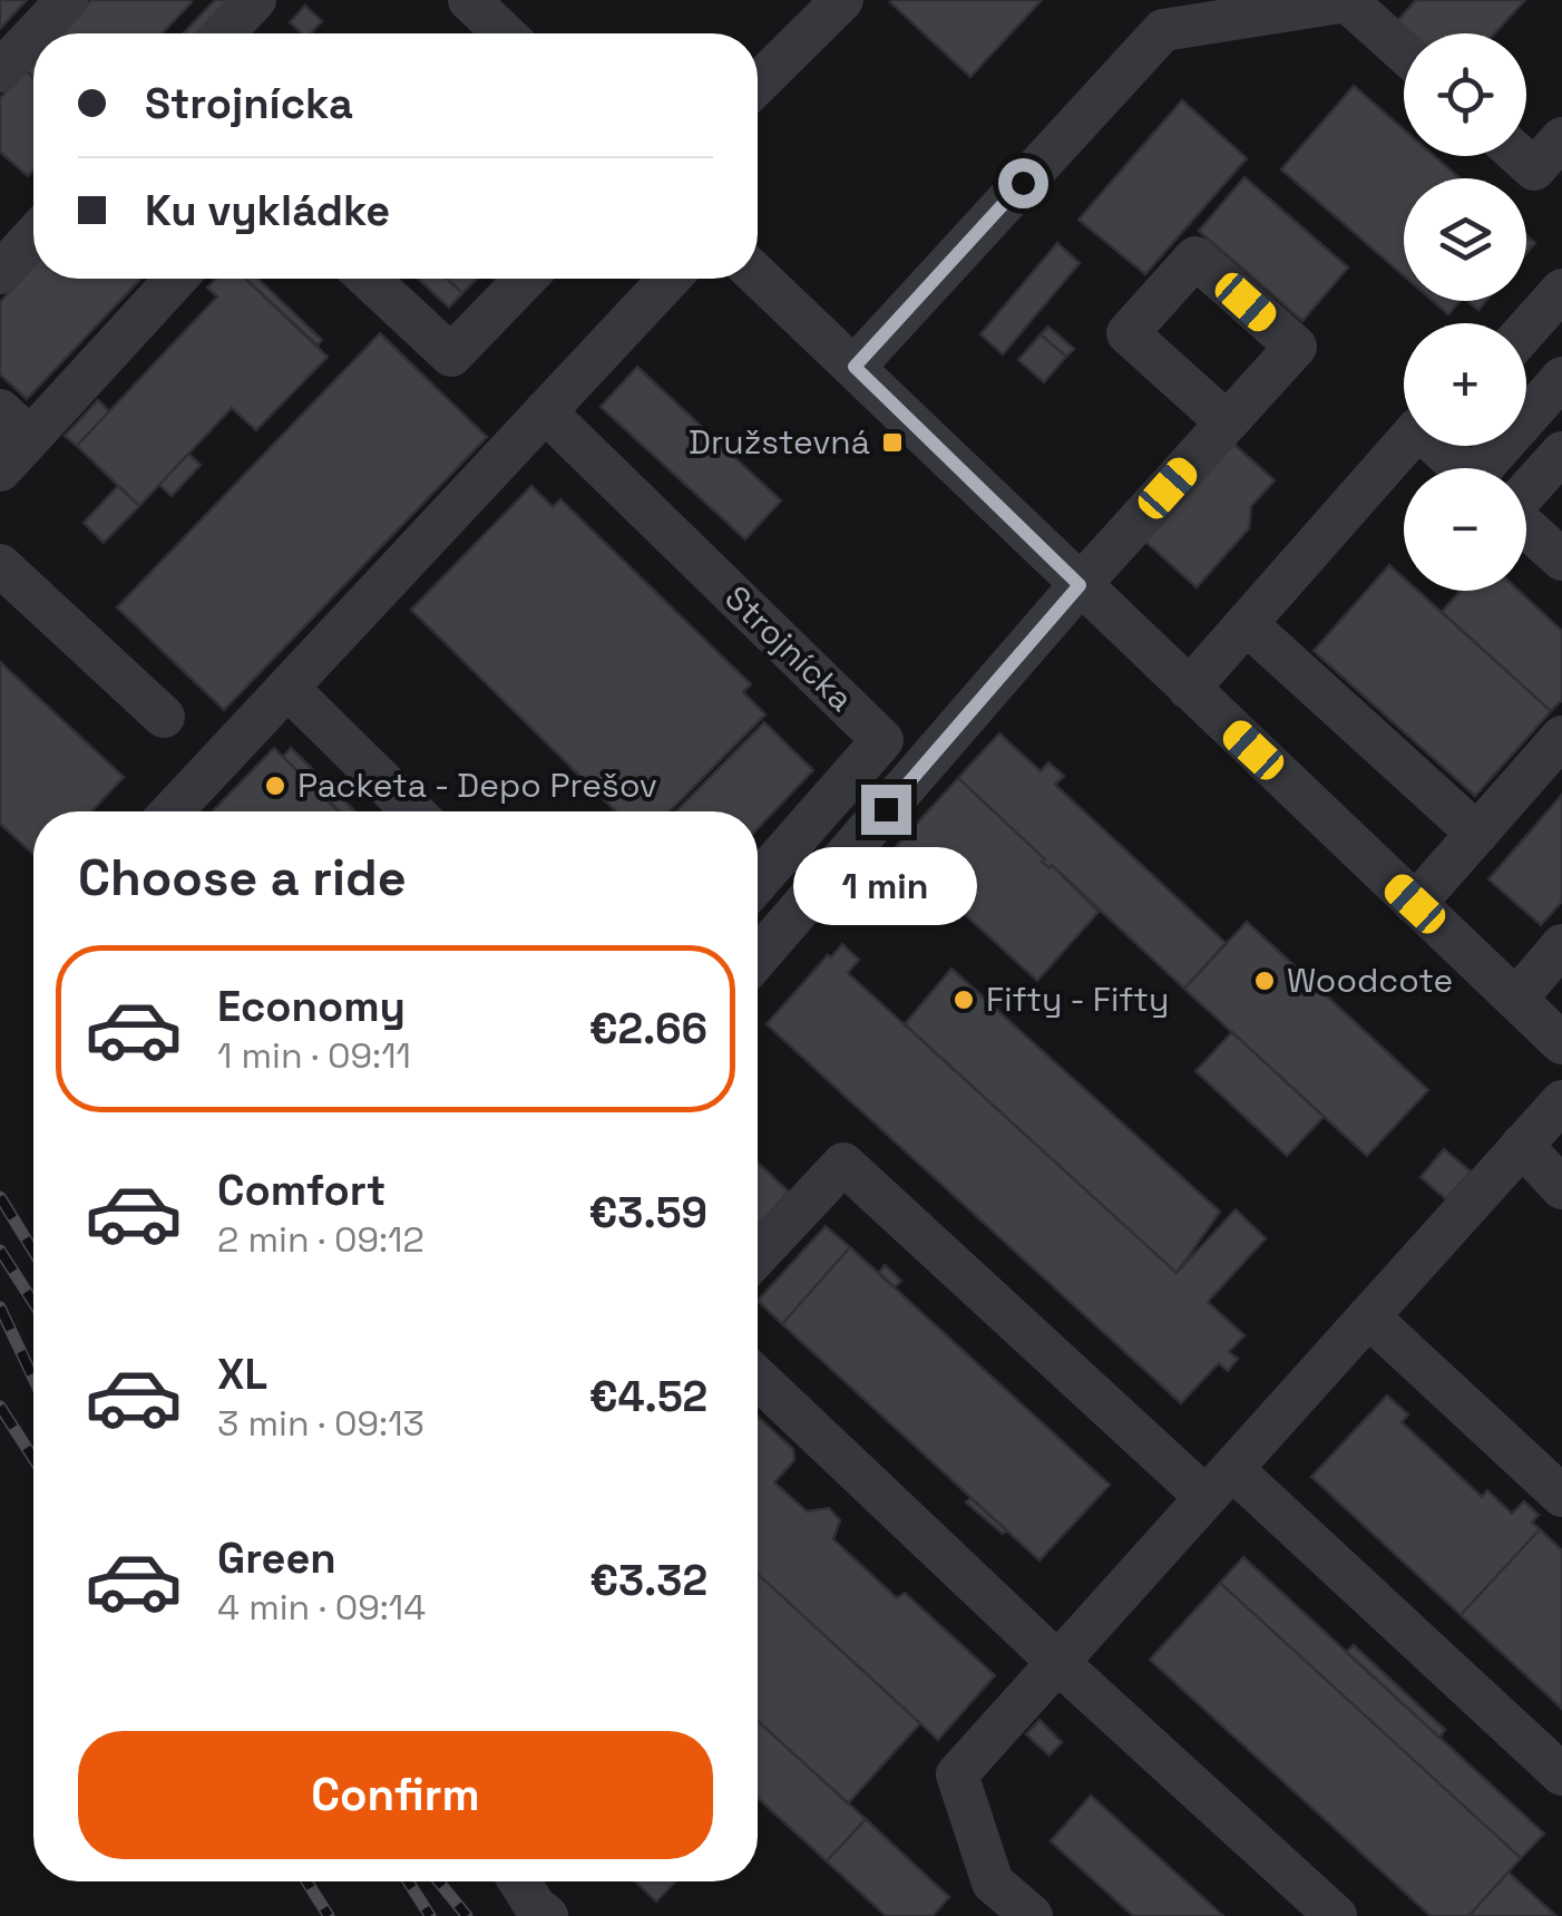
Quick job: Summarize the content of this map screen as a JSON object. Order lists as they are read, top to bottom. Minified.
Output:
{"streets":{"street":["Strojnícka"]},"places":{"transit":["Družstevná"],"other":["Packeta - Depo Prešov","Woodcote","Fifty - Fifty"]},"page":{"map_buttons":["+","−"],"banner":["Strojnícka","Ku vykládke"],"heading":"Choose a ride","bubble":"1 min","list":[{"name":"Economy","note":"1 min · 09:11","value":"€2.66"},{"name":"Comfort","note":"2 min · 09:12","value":"€3.59"},{"name":"XL","note":"3 min · 09:13","value":"€4.52"},{"name":"Green","note":"4 min · 09:14","value":"€3.32"}],"buttons":"Confirm"}}
